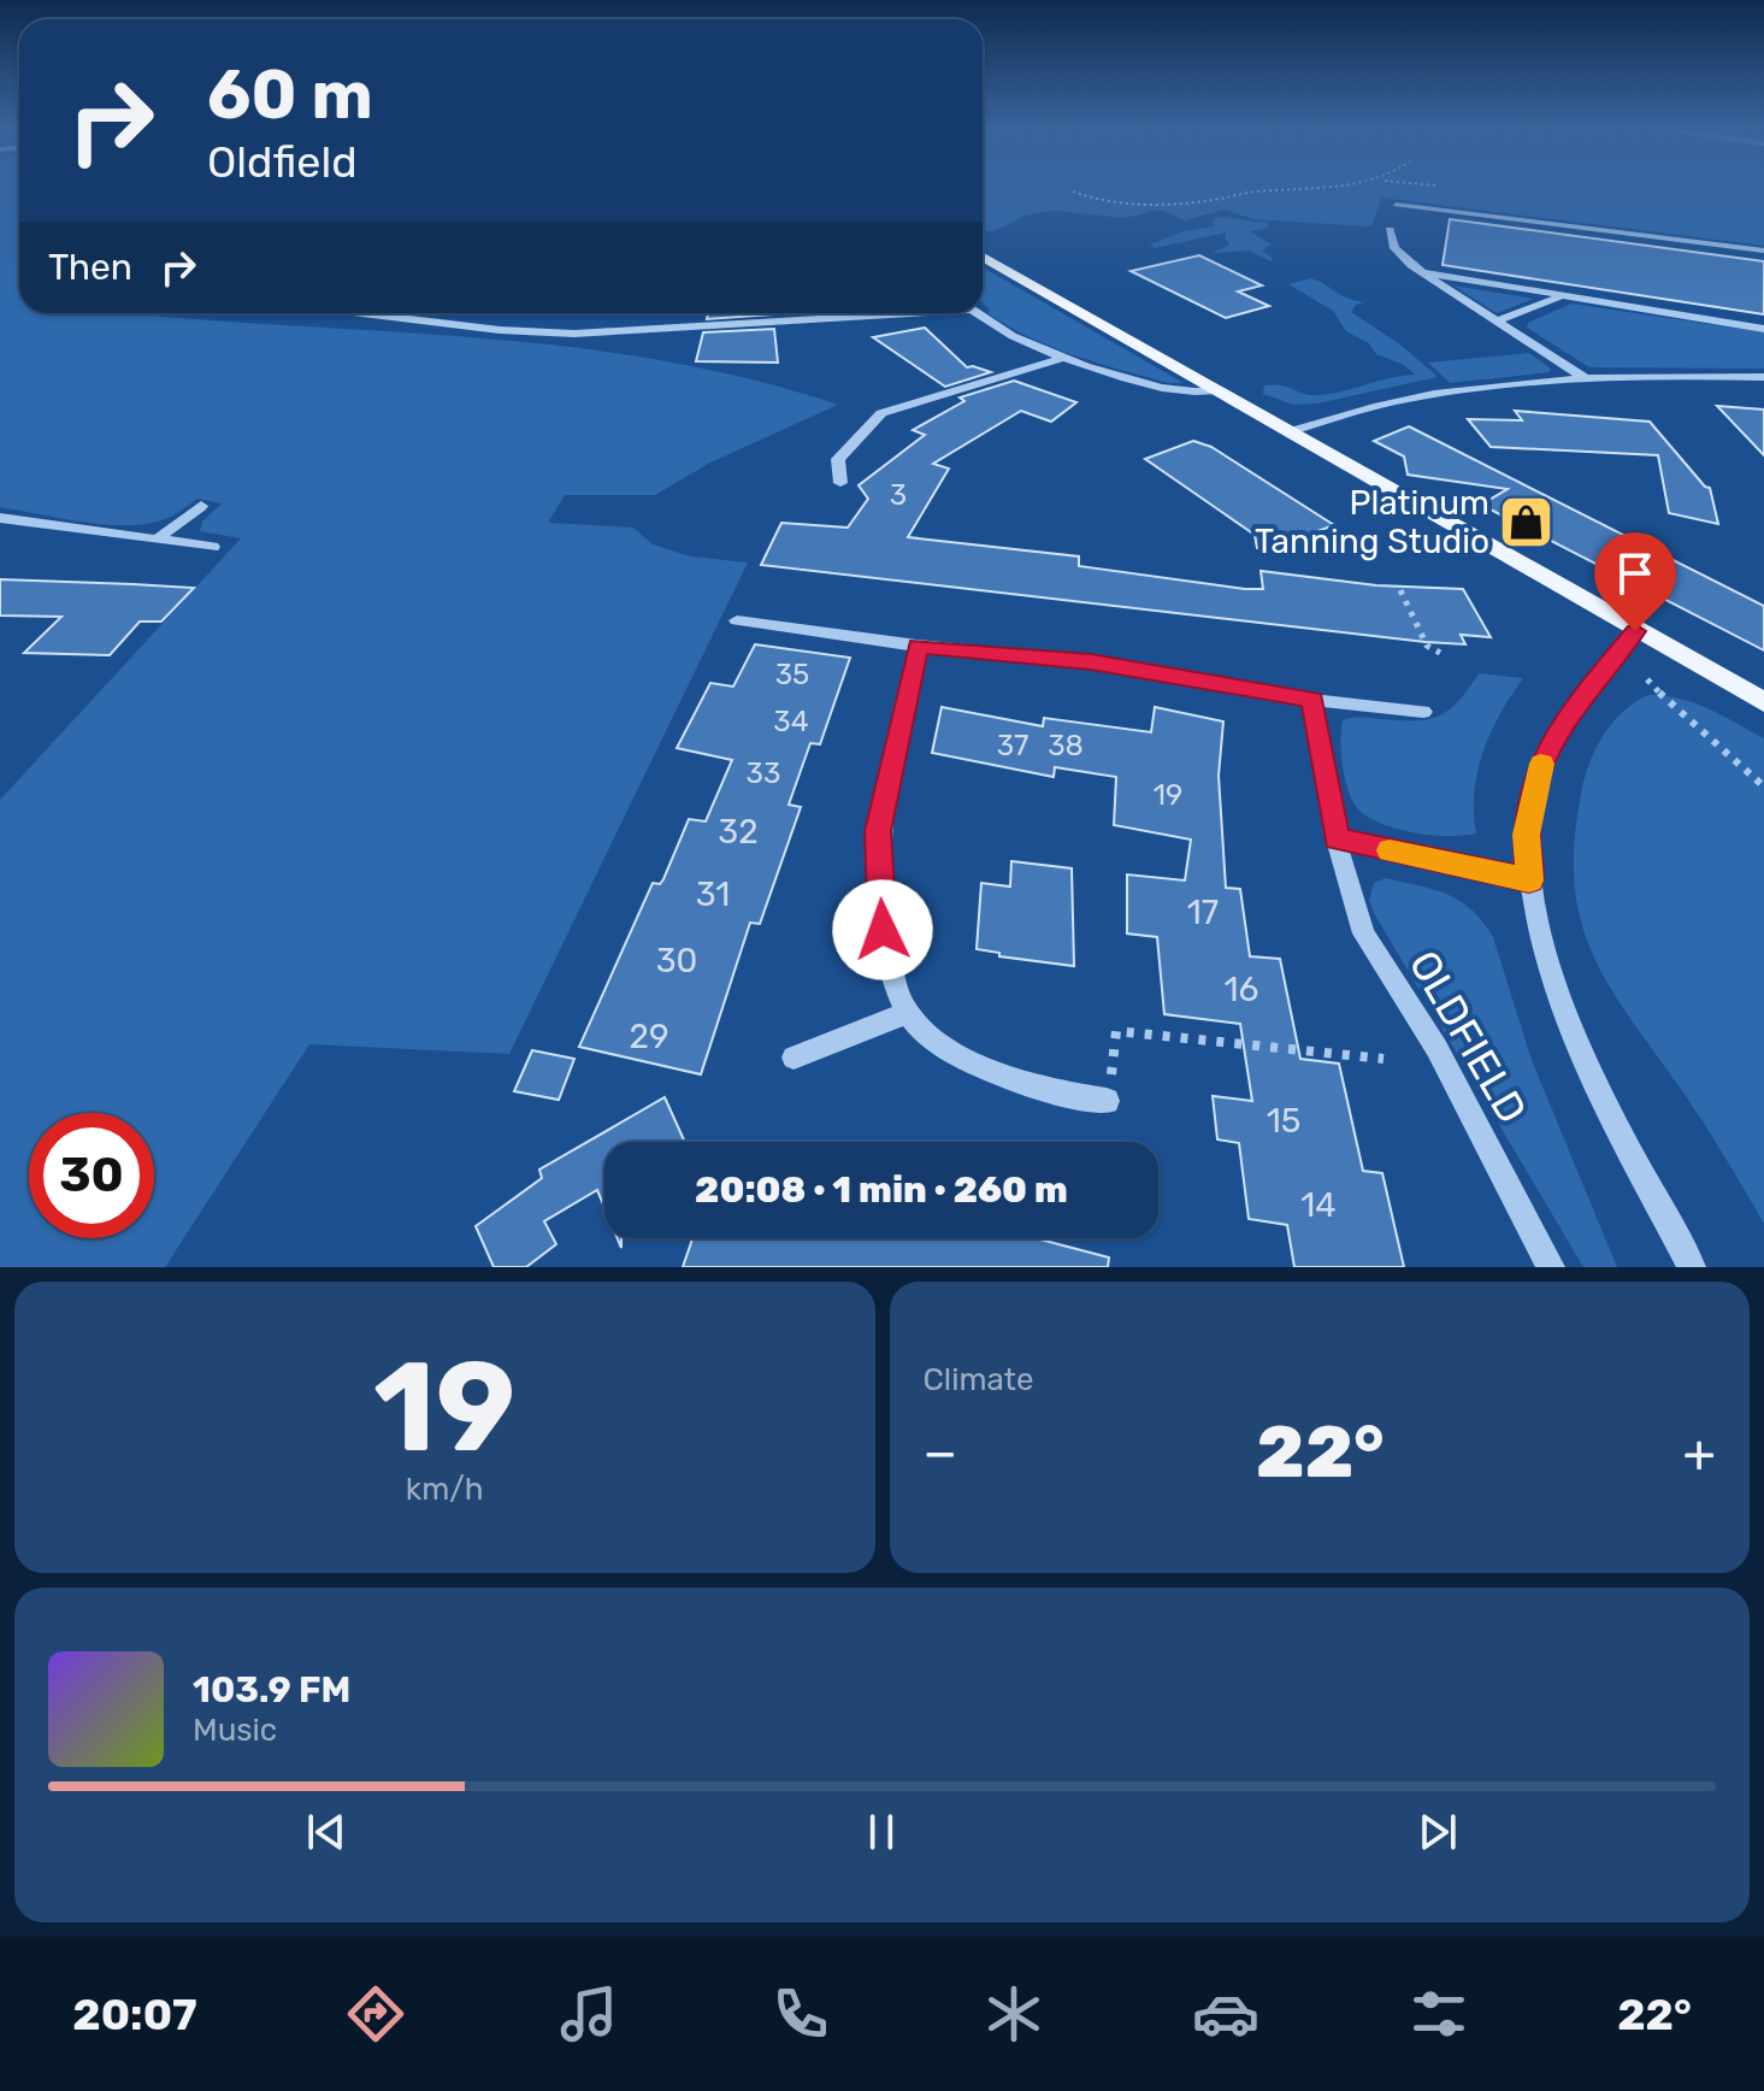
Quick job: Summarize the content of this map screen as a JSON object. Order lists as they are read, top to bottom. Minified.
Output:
{"streets":{"street":["OLDFIELD"]},"places":{"shop":["Platinum Tanning Studio"]},"house_numbers":["3","35","34","37","38","33","19","32","31","17","30","16","29","15","14"],"page":{"turn":["60 m","Oldfield"],"then":"Then","limit":"30","trip":"20:08 · 1 min · 260 m","tile":[["19","km/h"],"Climate"],"heat":["−","22°","+"],"song":["103.9 FM","Music"],"tabs":["20:07","22°"]}}
